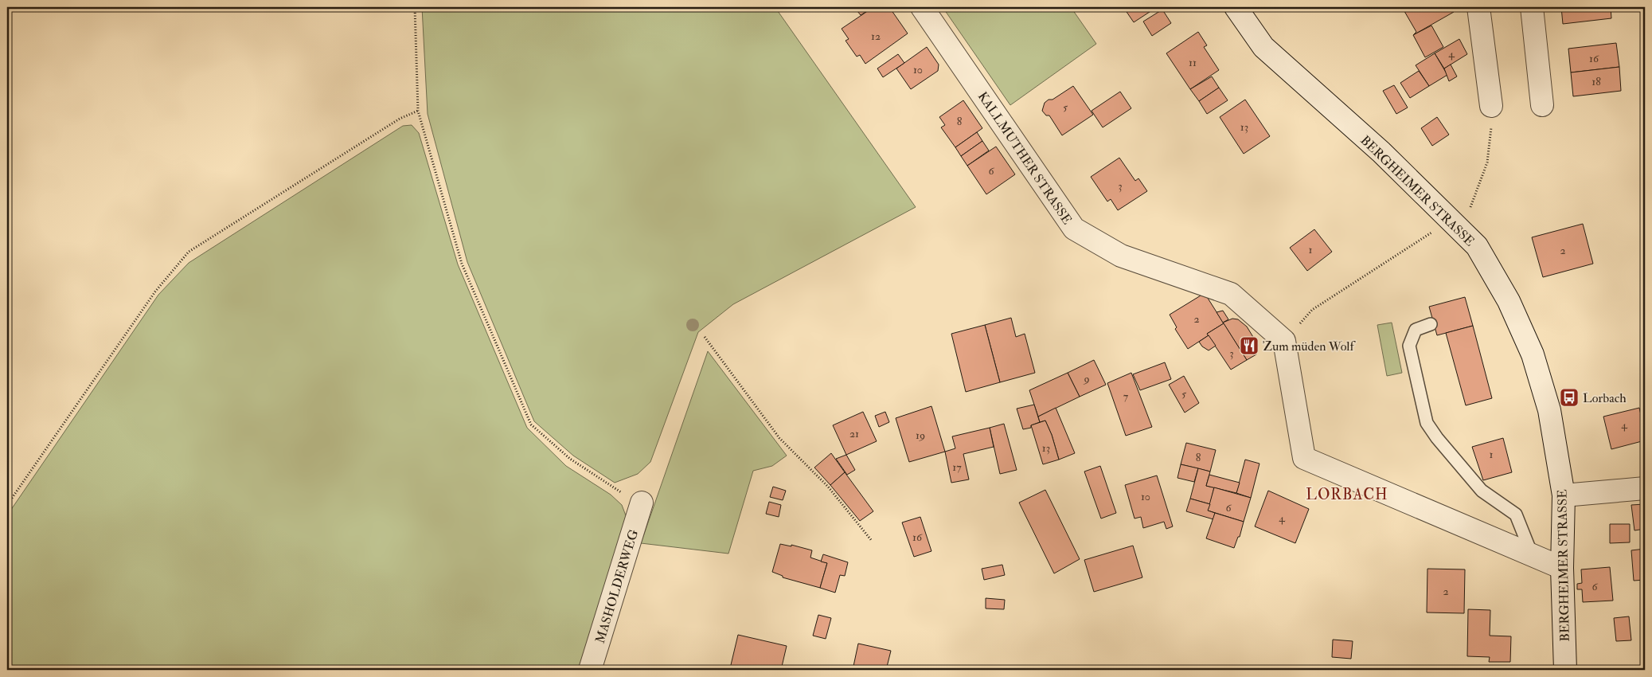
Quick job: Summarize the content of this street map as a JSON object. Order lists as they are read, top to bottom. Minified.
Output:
{"streets":{"street":["KALLMUTHER STRASSE","BERGHEIMER STRASSE","MASHOLDERWEG"]},"districts":["LORBACH"],"places":{"restaurant":["Zum müden Wolf"],"bus stop":["Lorbach"]},"house_numbers":["12","4","16","11","10","18","5","8","13","6","3","1","2","2","3","9","5","7","4","21","19","13","1","8","17","10","6","4","16","6","2"]}
